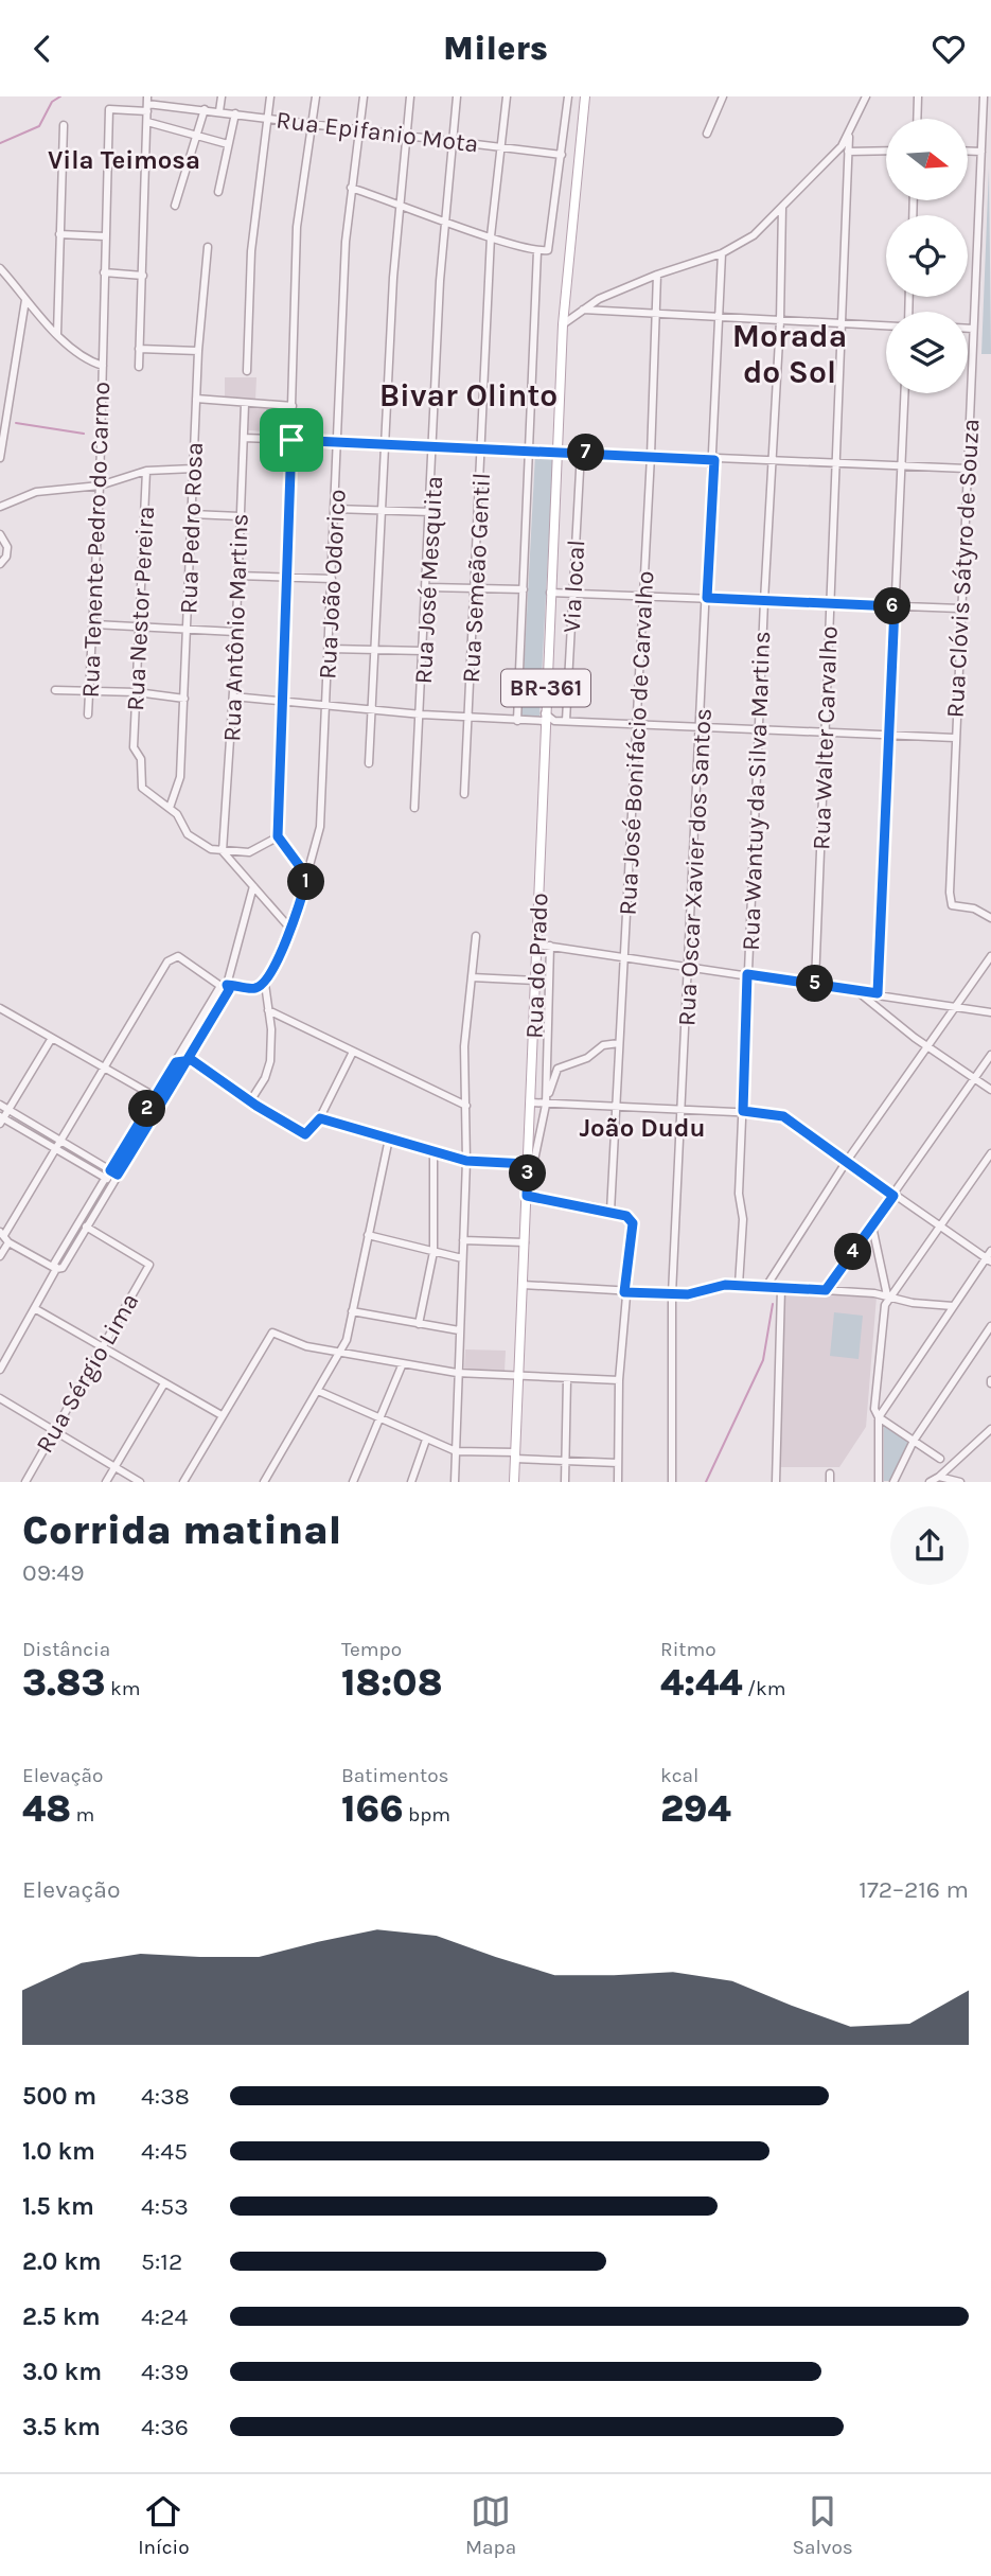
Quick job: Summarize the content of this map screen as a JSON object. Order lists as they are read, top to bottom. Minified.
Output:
{"streets":{"main road":["BR-361","Rua do Prado"],"street":["Rua Epifanio Mota","Rua Pedro Rosa","Rua Tenente Pedro do Carmo","Rua Clóvis Sátyro de Souza","Rua Semeão Gentil","Rua José Mesquita","Rua João Odorico","Via local","Rua Nestor Pereira","Rua Antônio Martins","Rua Walter Carvalho","Rua José Bonifácio de Carvalho","Rua Wantuy da Silva Martins","Rua Oscar Xavier dos Santos","Rua Sérgio Lima"]},"crossings":[["Rua Epifanio Mota","Rua Tenente Pedro do Carmo"],["Rua Epifanio Mota","Rua Semeão Gentil"],["Rua Epifanio Mota","Rua José Mesquita"],["Rua Epifanio Mota","Rua João Odorico"],["Rua Pedro Rosa","Rua Nestor Pereira"],["Rua Nestor Pereira","Rua Antônio Martins"],["BR-361","Rua do Prado"]],"districts":["Vila Teimosa","Morada do Sol","Bivar Olinto","João Dudu"],"north":"right","page":{"header":"Milers","pins":["7","6","1","5","2","3","4"],"heading":["Corrida matinal","09:49"],"stats":[["Distância","3.83 km"],["Tempo","18:08"],["Ritmo","4:44 /km"],["Elevação","48 m"],["Batimentos","166 bpm"],["kcal","294"]],"chart":["Elevação","172–216 m"],"list":[{"name":"500 m","note":"4:38"},{"name":"1.0 km","note":"4:45"},{"name":"1.5 km","note":"4:53"},{"name":"2.0 km","note":"5:12"},{"name":"2.5 km","note":"4:24"},{"name":"3.0 km","note":"4:39"},{"name":"3.5 km","note":"4:36"}],"tabs":["Início","Mapa","Salvos"]}}
